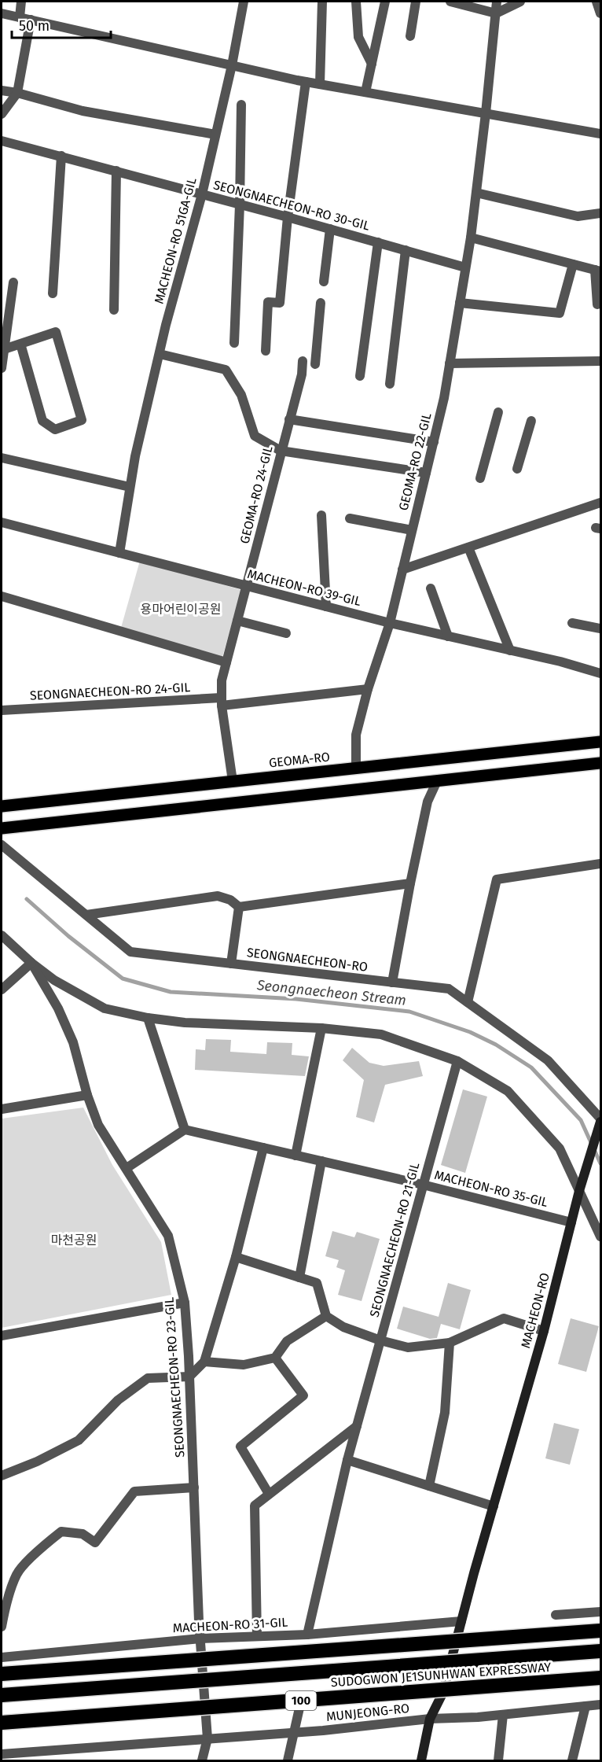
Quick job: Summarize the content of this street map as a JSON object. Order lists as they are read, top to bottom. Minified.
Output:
{"streets":{"highway":["SUDOGWON JE1SUNHWAN EXPRESSWAY","100"],"main road":["GEOMA-RO"],"street":["SEONGNAECHEON-RO 30-GIL","MACHEON-RO 51GA-GIL","GEOMA-RO 22-GIL","GEOMA-RO 24-GIL","MACHEON-RO 39-GIL","SEONGNAECHEON-RO 24-GIL","SEONGNAECHEON-RO","MACHEON-RO 35-GIL","SEONGNAECHEON-RO 21-GIL","MACHEON-RO","SEONGNAECHEON-RO 23-GIL","MACHEON-RO 31-GIL","MUNJEONG-RO"]},"crossings":[["SEONGNAECHEON-RO 30-GIL","MACHEON-RO 51GA-GIL"],["SEONGNAECHEON-RO 30-GIL","GEOMA-RO 22-GIL"],["MACHEON-RO 51GA-GIL","MACHEON-RO 39-GIL"],["GEOMA-RO 22-GIL","MACHEON-RO 39-GIL"],["GEOMA-RO 22-GIL","SEONGNAECHEON-RO 24-GIL"],["GEOMA-RO 22-GIL","GEOMA-RO"],["GEOMA-RO 24-GIL","MACHEON-RO 39-GIL"],["GEOMA-RO 24-GIL","SEONGNAECHEON-RO 24-GIL"],["GEOMA-RO 24-GIL","GEOMA-RO"],["SEONGNAECHEON-RO","MACHEON-RO"],["MACHEON-RO 35-GIL","SEONGNAECHEON-RO 21-GIL"],["MACHEON-RO 35-GIL","MACHEON-RO"],["SEONGNAECHEON-RO 21-GIL","MACHEON-RO 31-GIL"],["MACHEON-RO","MACHEON-RO 31-GIL"],["MACHEON-RO","MUNJEONG-RO"],["SEONGNAECHEON-RO 23-GIL","MACHEON-RO 31-GIL"],["SEONGNAECHEON-RO 23-GIL","MUNJEONG-RO"]],"water":["Seongnaecheon Stream"],"parks":["용마어린이공원","마천공원"],"scale_bar":"50 m"}
